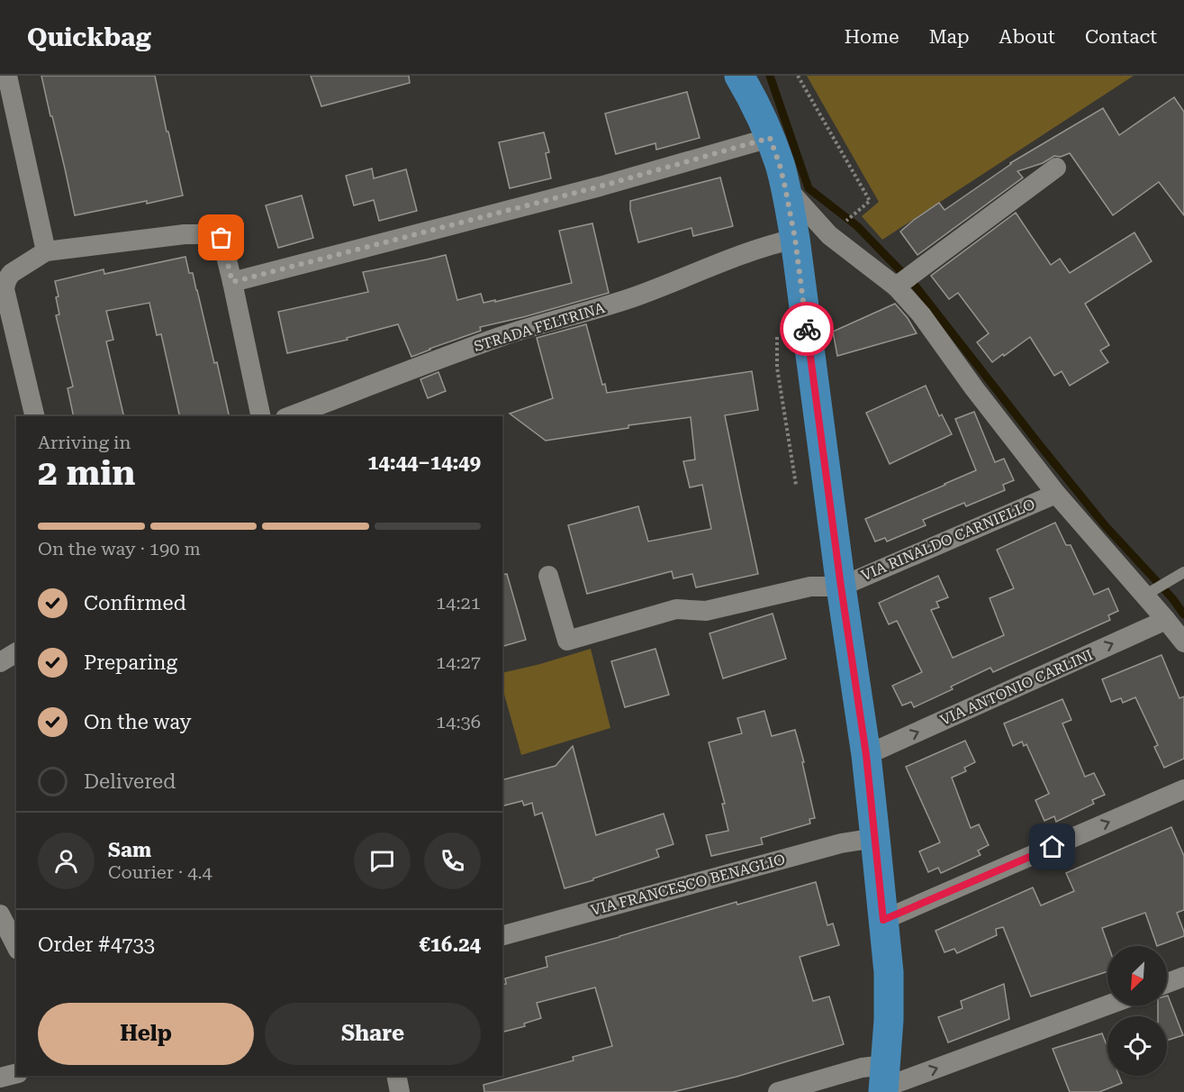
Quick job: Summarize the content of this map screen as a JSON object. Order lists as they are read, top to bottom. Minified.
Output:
{"streets":{"street":["STRADA FELTRINA","VIA RINALDO CARNIELLO","VIA ANTONIO CARLINI","VIA FRANCESCO BENAGLIO"]},"north":"bottom left","page":{"header":"Quickbag","nav":["Home","Map","About","Contact"],"heading":["2 min","Arriving in","14:44–14:49"],"panel":["Sam","Courier · 4.4","Order #4733","€16.24"],"bar":"On the way · 190 m","list":[["Confirmed","14:21"],["Preparing","14:27"],["On the way","14:36"],"Delivered"],"buttons":["Help","Share"]}}
